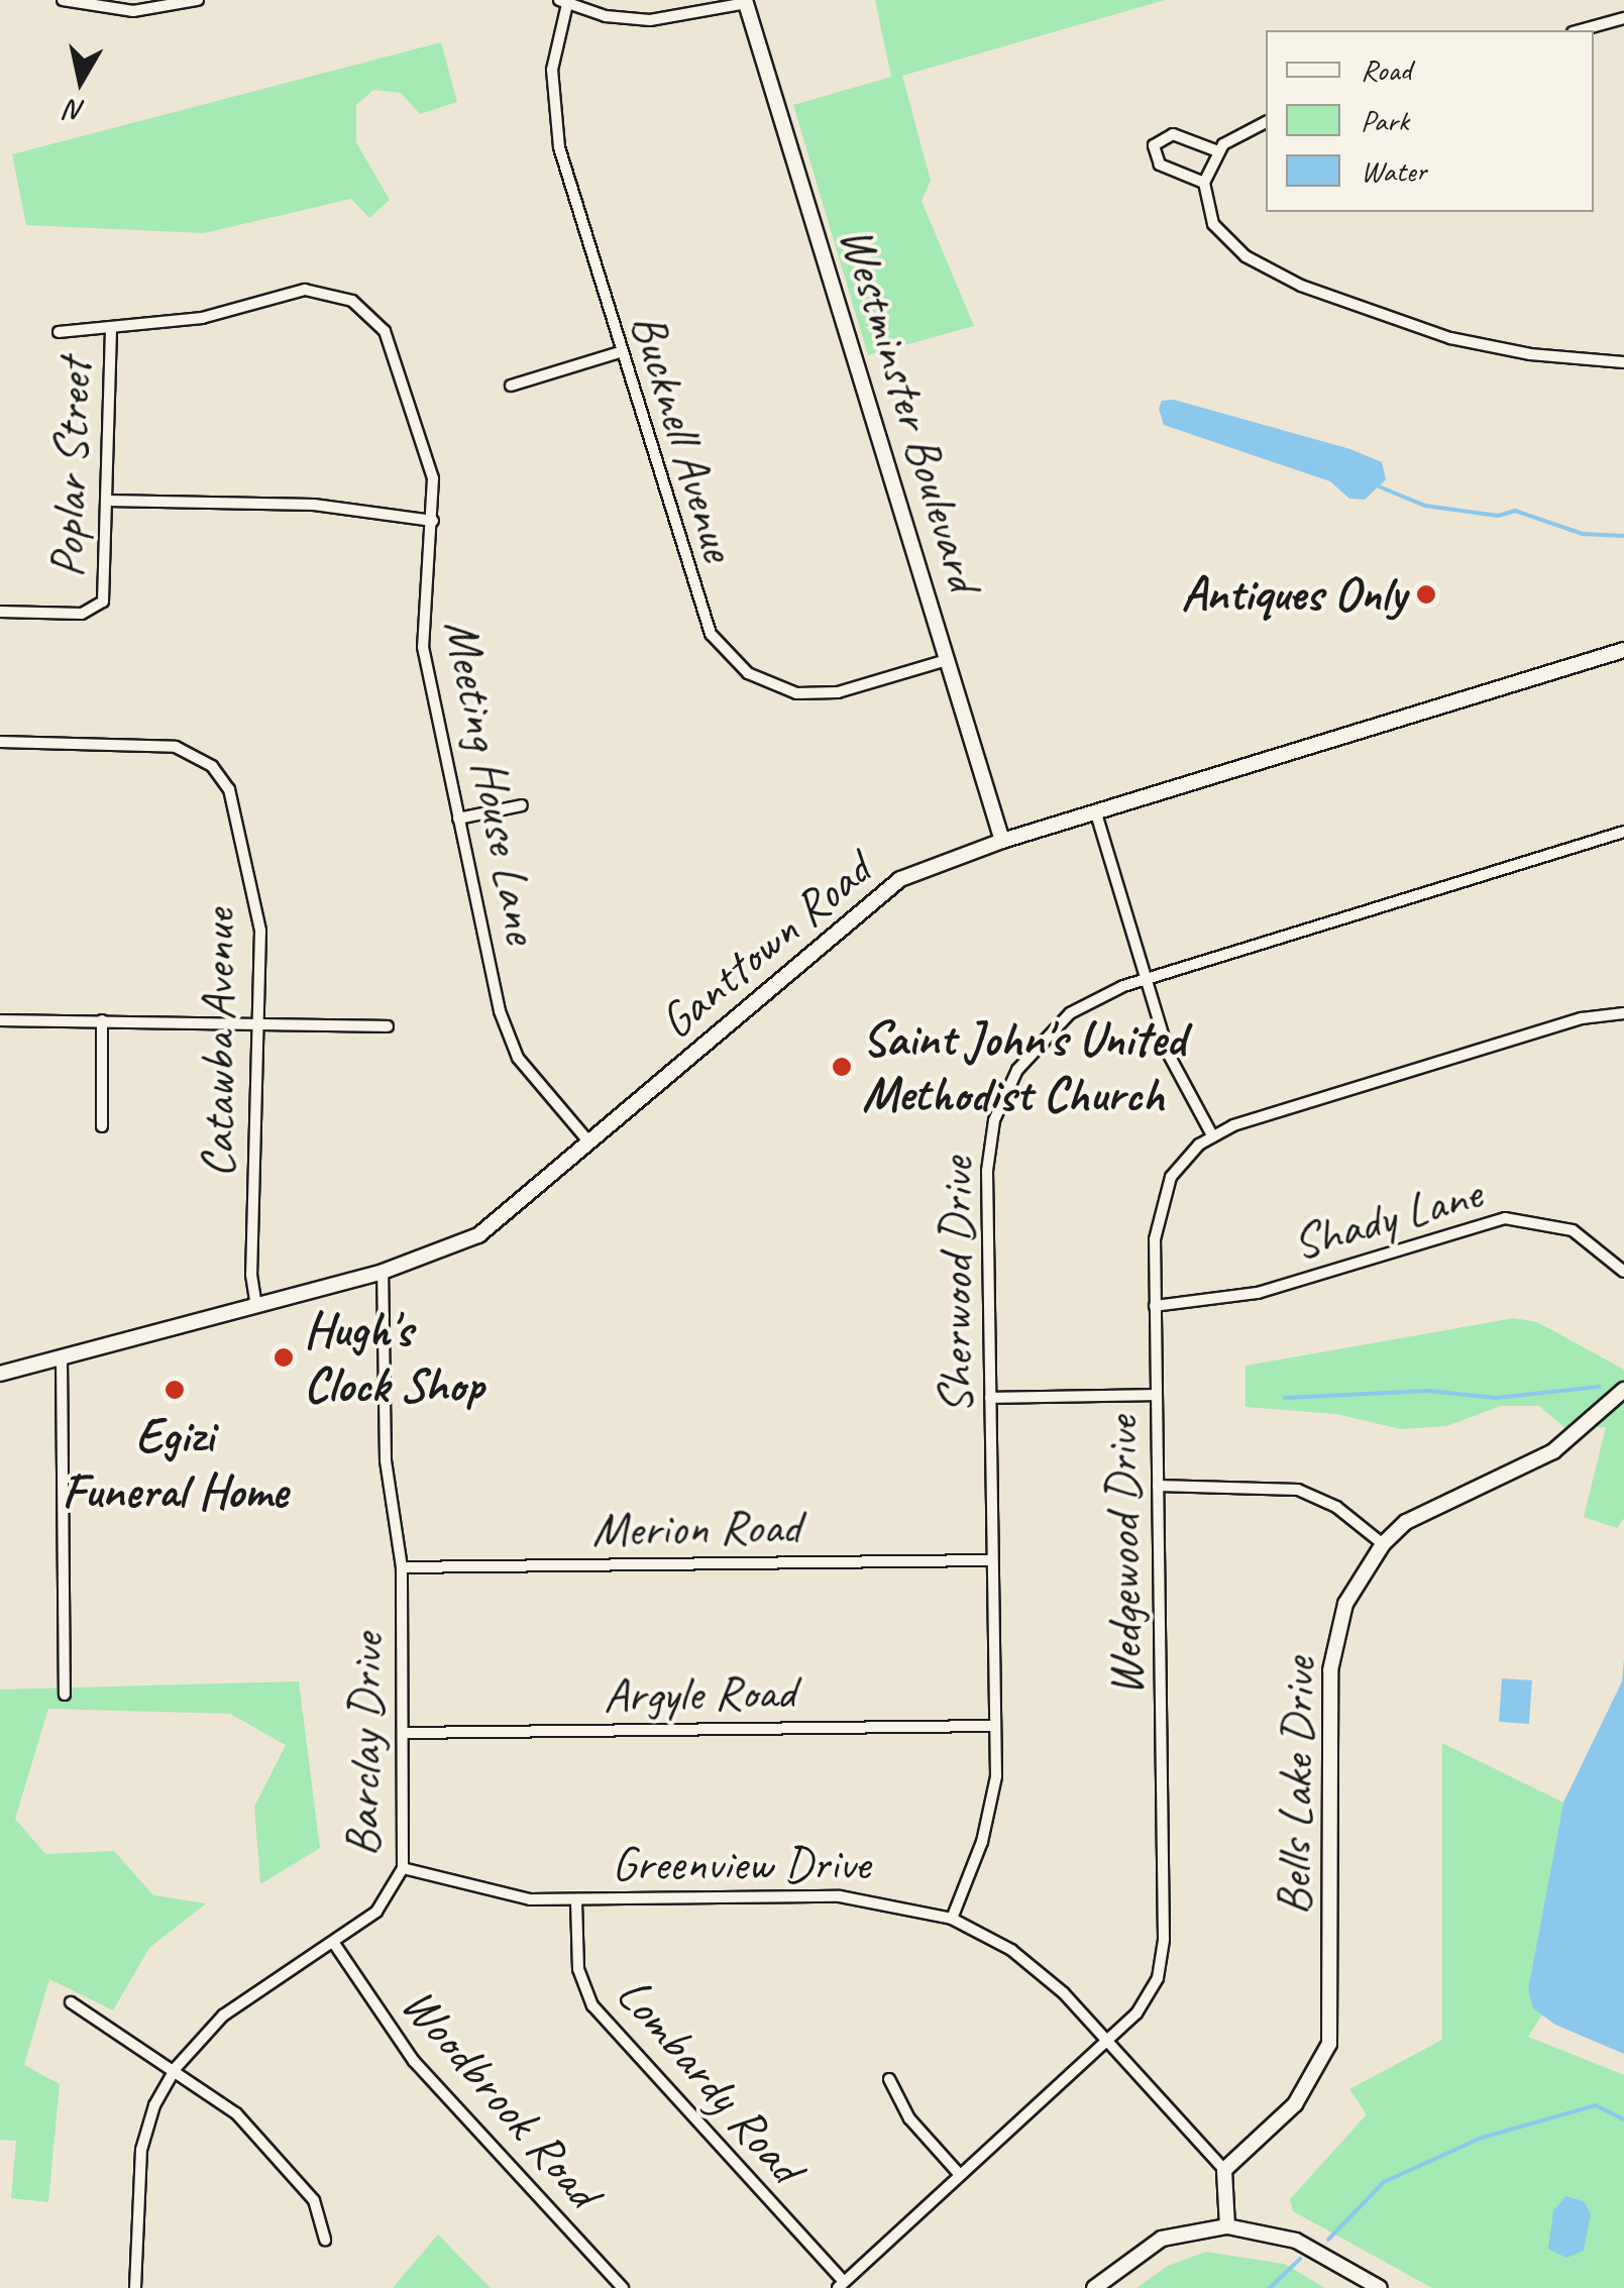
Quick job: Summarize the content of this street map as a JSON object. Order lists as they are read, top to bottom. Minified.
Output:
{"streets":{"street":["Westminster Boulevard","Bucknell Avenue","Poplar Street","Meeting House Lane","Ganttown Road","Catawba Avenue","Shady Lane","Sherwood Drive","Merion Road","Wedgewood Drive","Argyle Road","Barclay Drive","Bells Lake Drive","Greenview Drive","Lombardy Road","Woodbrook Road"]},"crossings":[["Westminster Boulevard","Bucknell Avenue"],["Westminster Boulevard","Ganttown Road"],["Poplar Street","Meeting House Lane"],["Meeting House Lane","Ganttown Road"],["Ganttown Road","Catawba Avenue"],["Ganttown Road","Barclay Drive"],["Shady Lane","Wedgewood Drive"],["Sherwood Drive","Merion Road"],["Sherwood Drive","Argyle Road"],["Sherwood Drive","Greenview Drive"],["Merion Road","Barclay Drive"],["Wedgewood Drive","Greenview Drive"],["Wedgewood Drive","Lombardy Road"],["Argyle Road","Barclay Drive"],["Barclay Drive","Greenview Drive"],["Barclay Drive","Woodbrook Road"],["Bells Lake Drive","Greenview Drive"],["Greenview Drive","Lombardy Road"]],"places":["Antiques Only","Saint John's United Methodist Church","Hugh's Clock Shop","Egizi Funeral Home"],"legend":["Road","Park","Water"],"north":"bottom"}
